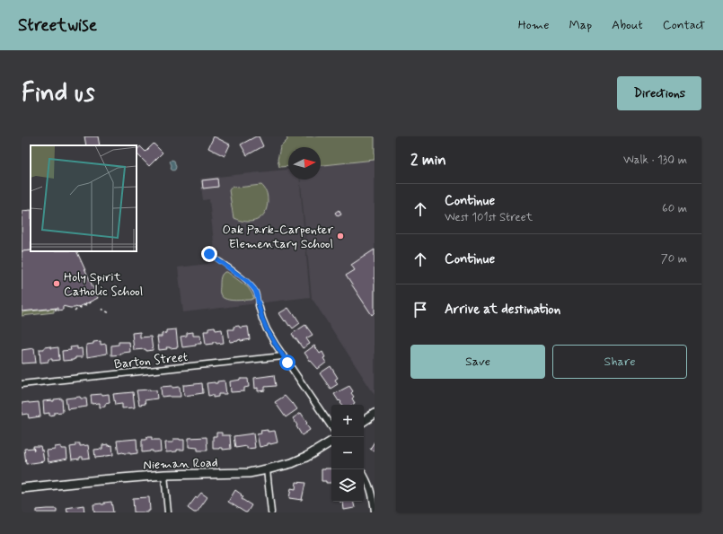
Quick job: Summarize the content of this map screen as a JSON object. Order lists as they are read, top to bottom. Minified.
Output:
{"streets":{"street":["Barton Street","Nieman Road"]},"places":["Oak Park-Carpenter Elementary School","Holy Spirit Catholic School"],"north":"right","page":{"header":"Streetwise","nav":["Home","Map","About","Contact"],"buttons":["Directions",["Save","Share"]],"title":"Find us","heading":["2 min","Walk · 130 m"],"list":[["Continue","West 101st Street","60 m"],["Continue","70 m"],"Arrive at destination"],"map_buttons":["+","−"]}}
